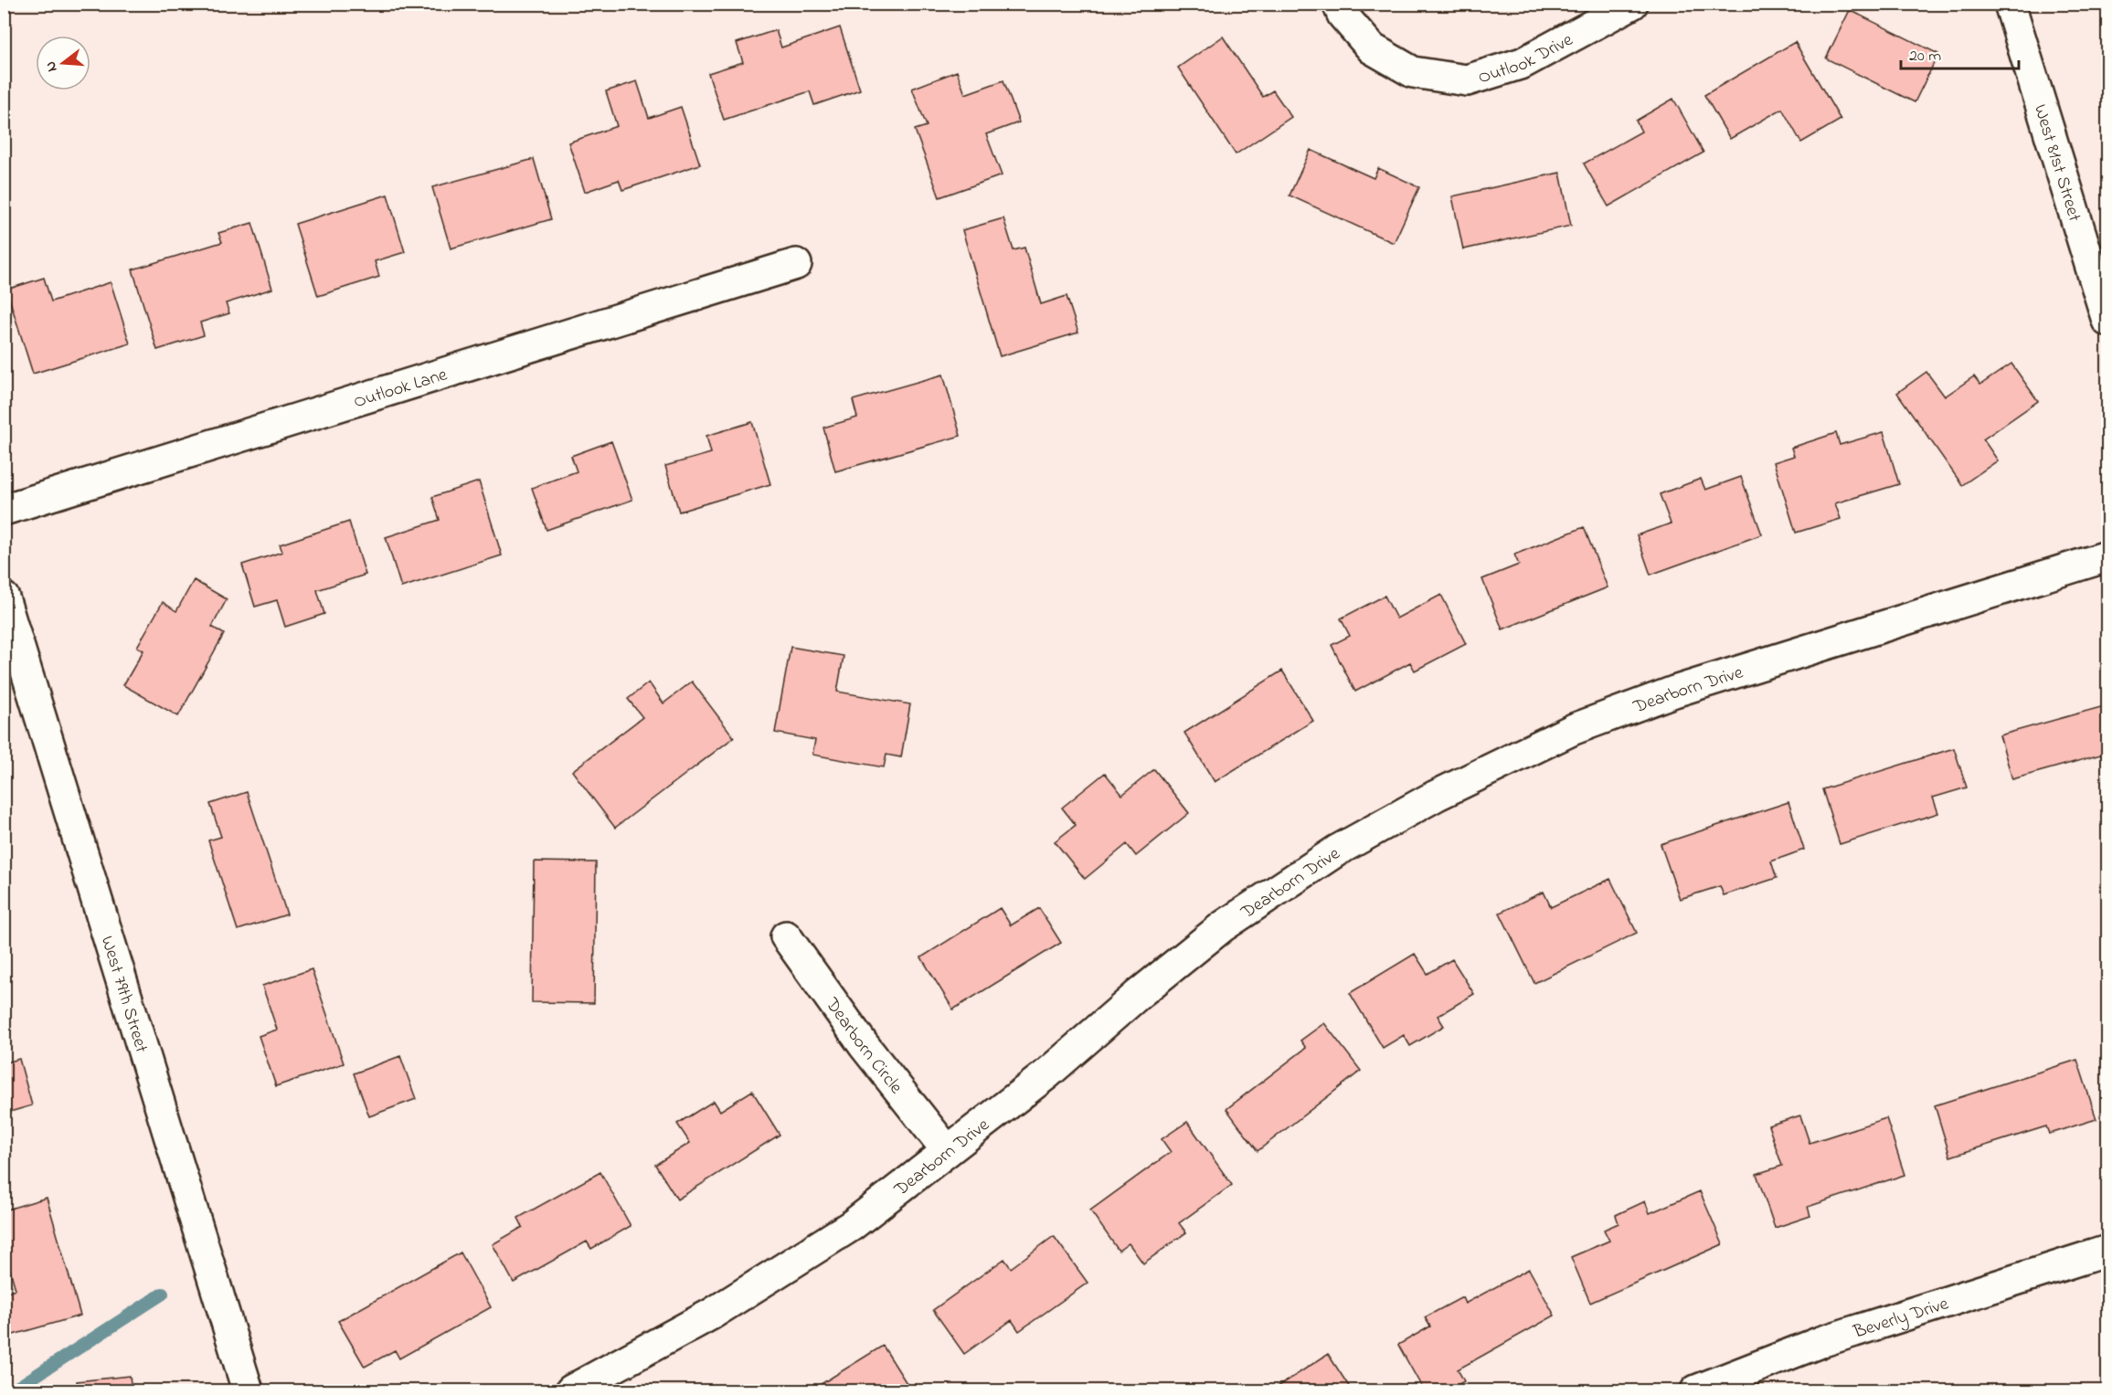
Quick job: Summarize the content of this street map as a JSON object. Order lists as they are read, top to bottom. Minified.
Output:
{"streets":{"street":["Outlook Drive","West 81st Street","Outlook Lane","Dearborn Drive","West 79th Street","Dearborn Circle","Beverly Drive"]},"crossings":[["Dearborn Drive","Dearborn Circle"]],"scale_bar":"20 m","north":"left"}
